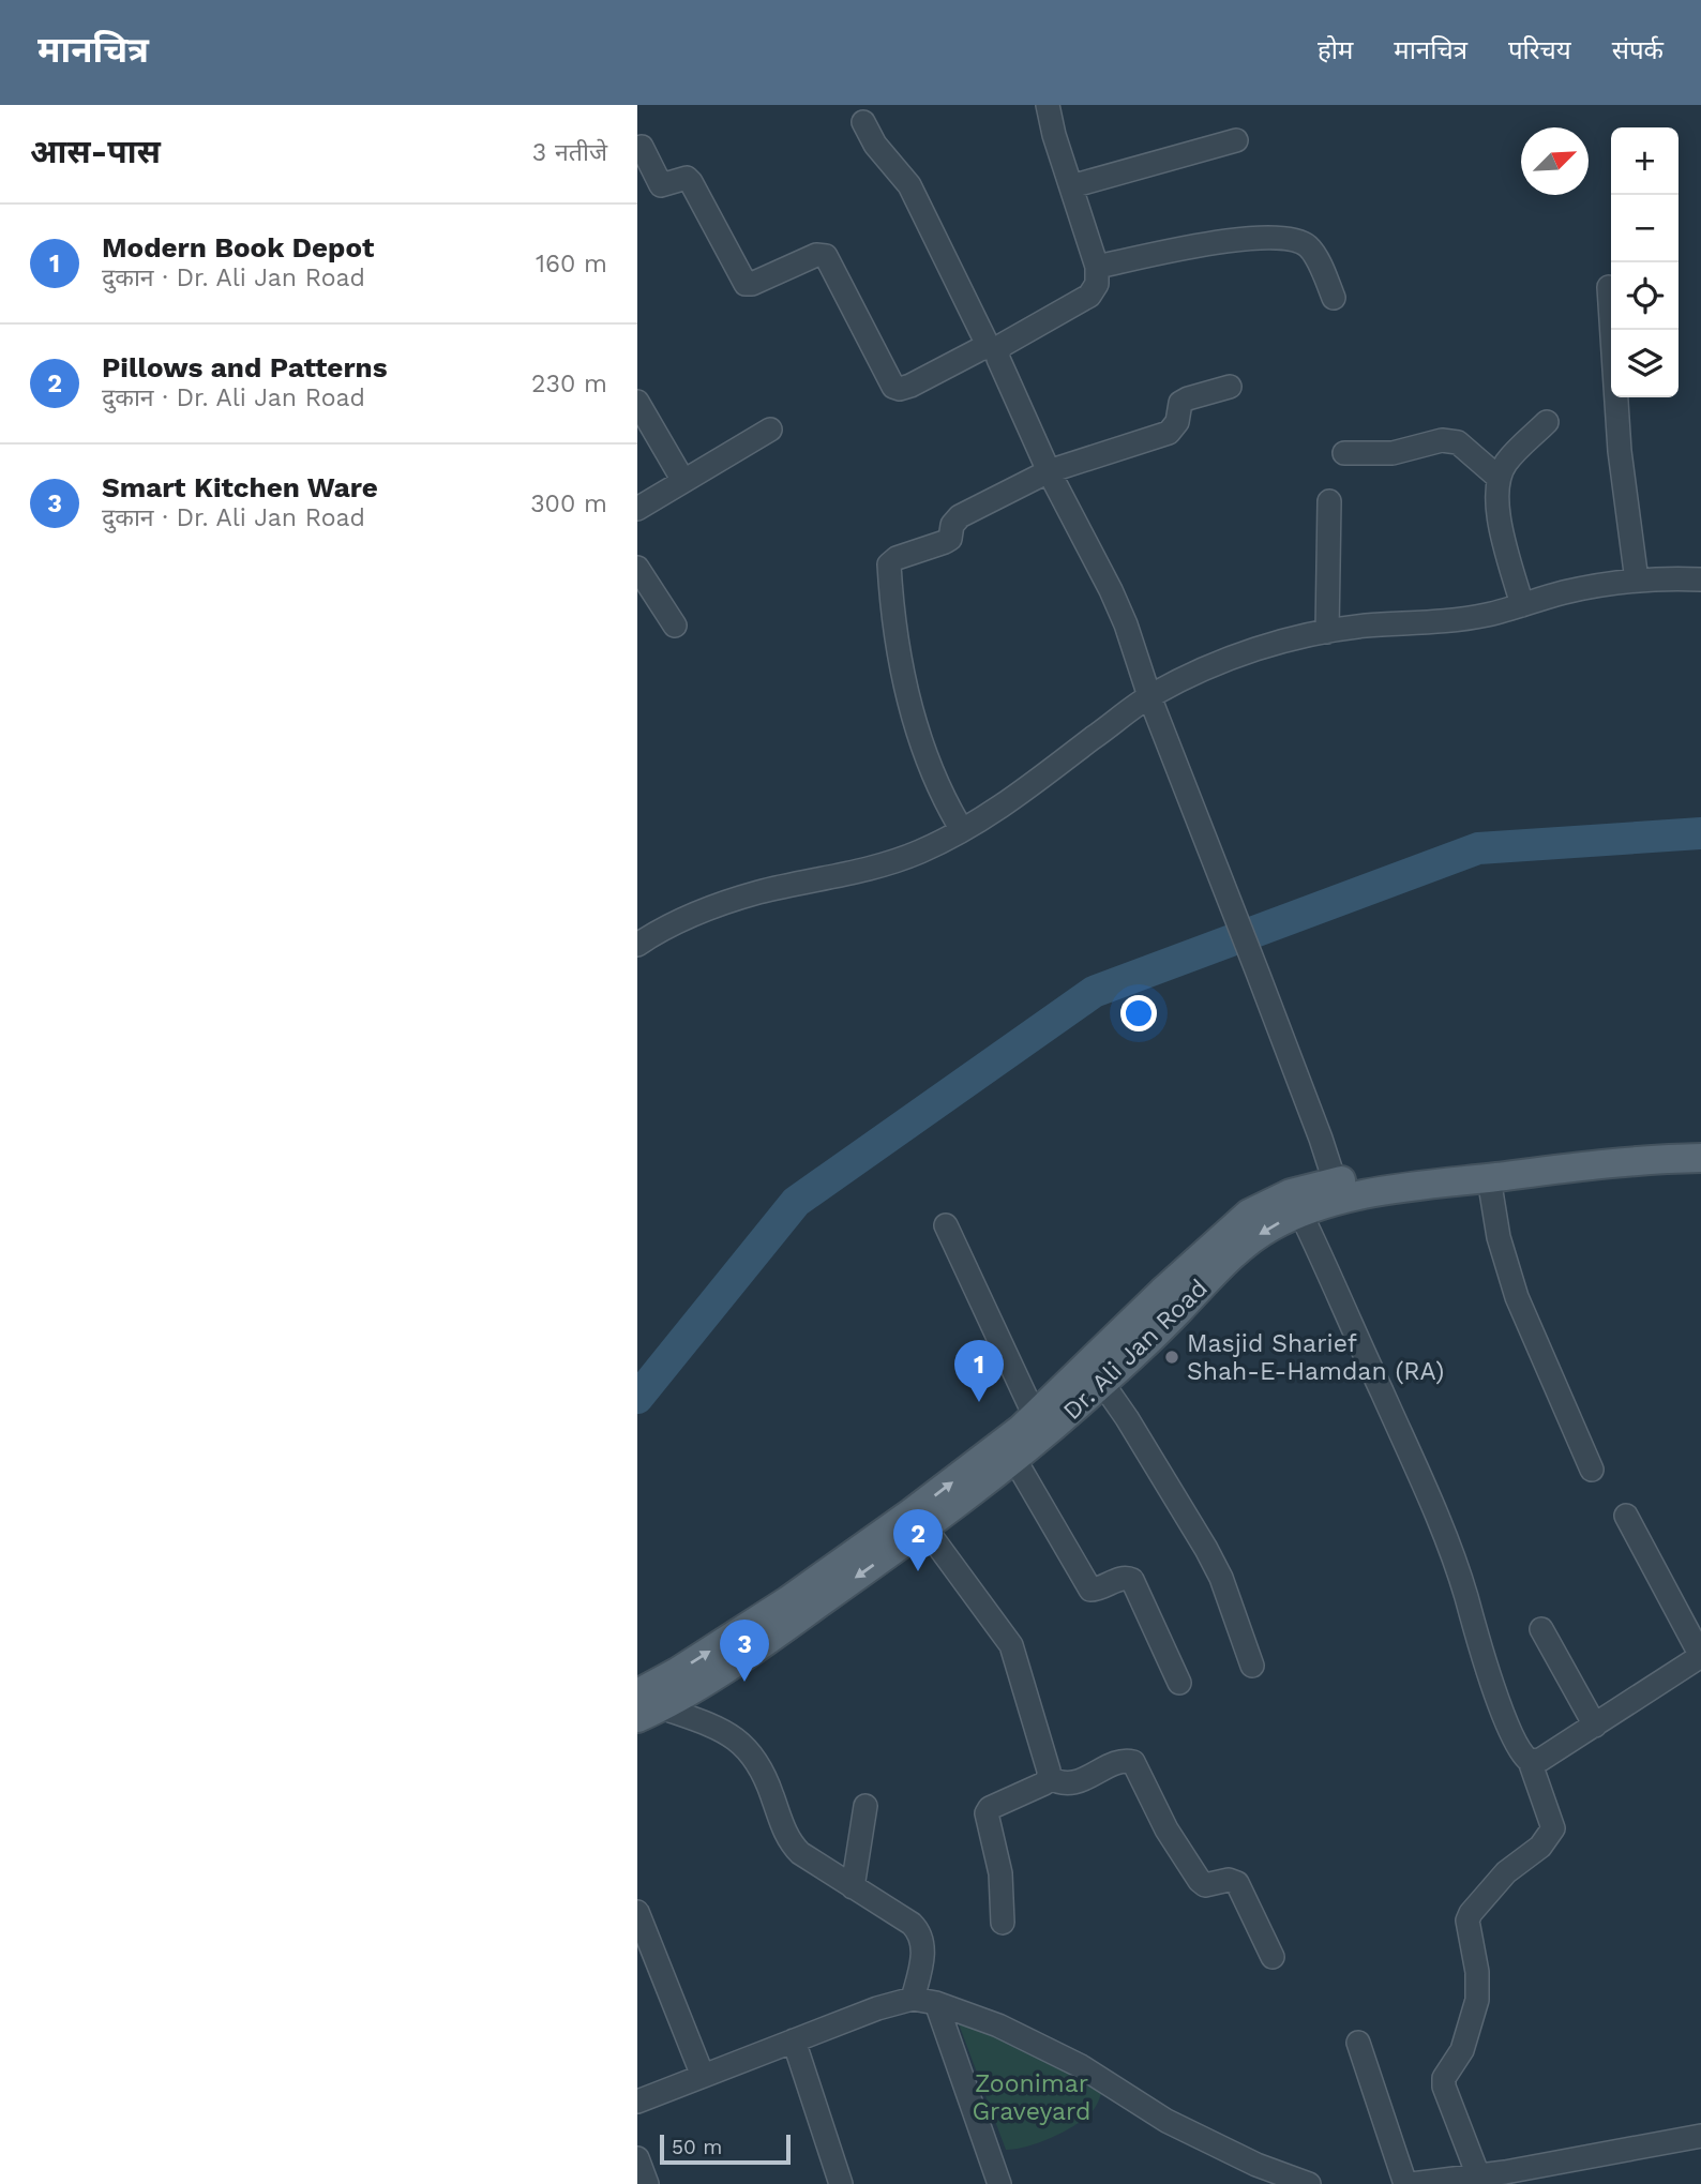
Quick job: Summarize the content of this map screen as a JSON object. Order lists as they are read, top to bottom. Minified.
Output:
{"streets":{"main road":["Dr. Ali Jan Road"]},"parks":["Zoonimar Graveyard"],"places":["Masjid Sharief Shah-E-Hamdan (RA)"],"scale_bar":"50 m","north":"top right","page":{"header":"मानचित्र","nav":["होम","मानचित्र","परिचय","संपर्क"],"heading":["आस-पास","3 नतीजे"],"map_buttons":["+","−"],"list":[{"mark":"1","name":"Modern Book Depot","note":"दुकान · Dr. Ali Jan Road","value":"160 m"},{"mark":"2","name":"Pillows and Patterns","note":"दुकान · Dr. Ali Jan Road","value":"230 m"},{"mark":"3","name":"Smart Kitchen Ware","note":"दुकान · Dr. Ali Jan Road","value":"300 m"}],"pins":["1","2","3"],"scale":"50 m"}}
